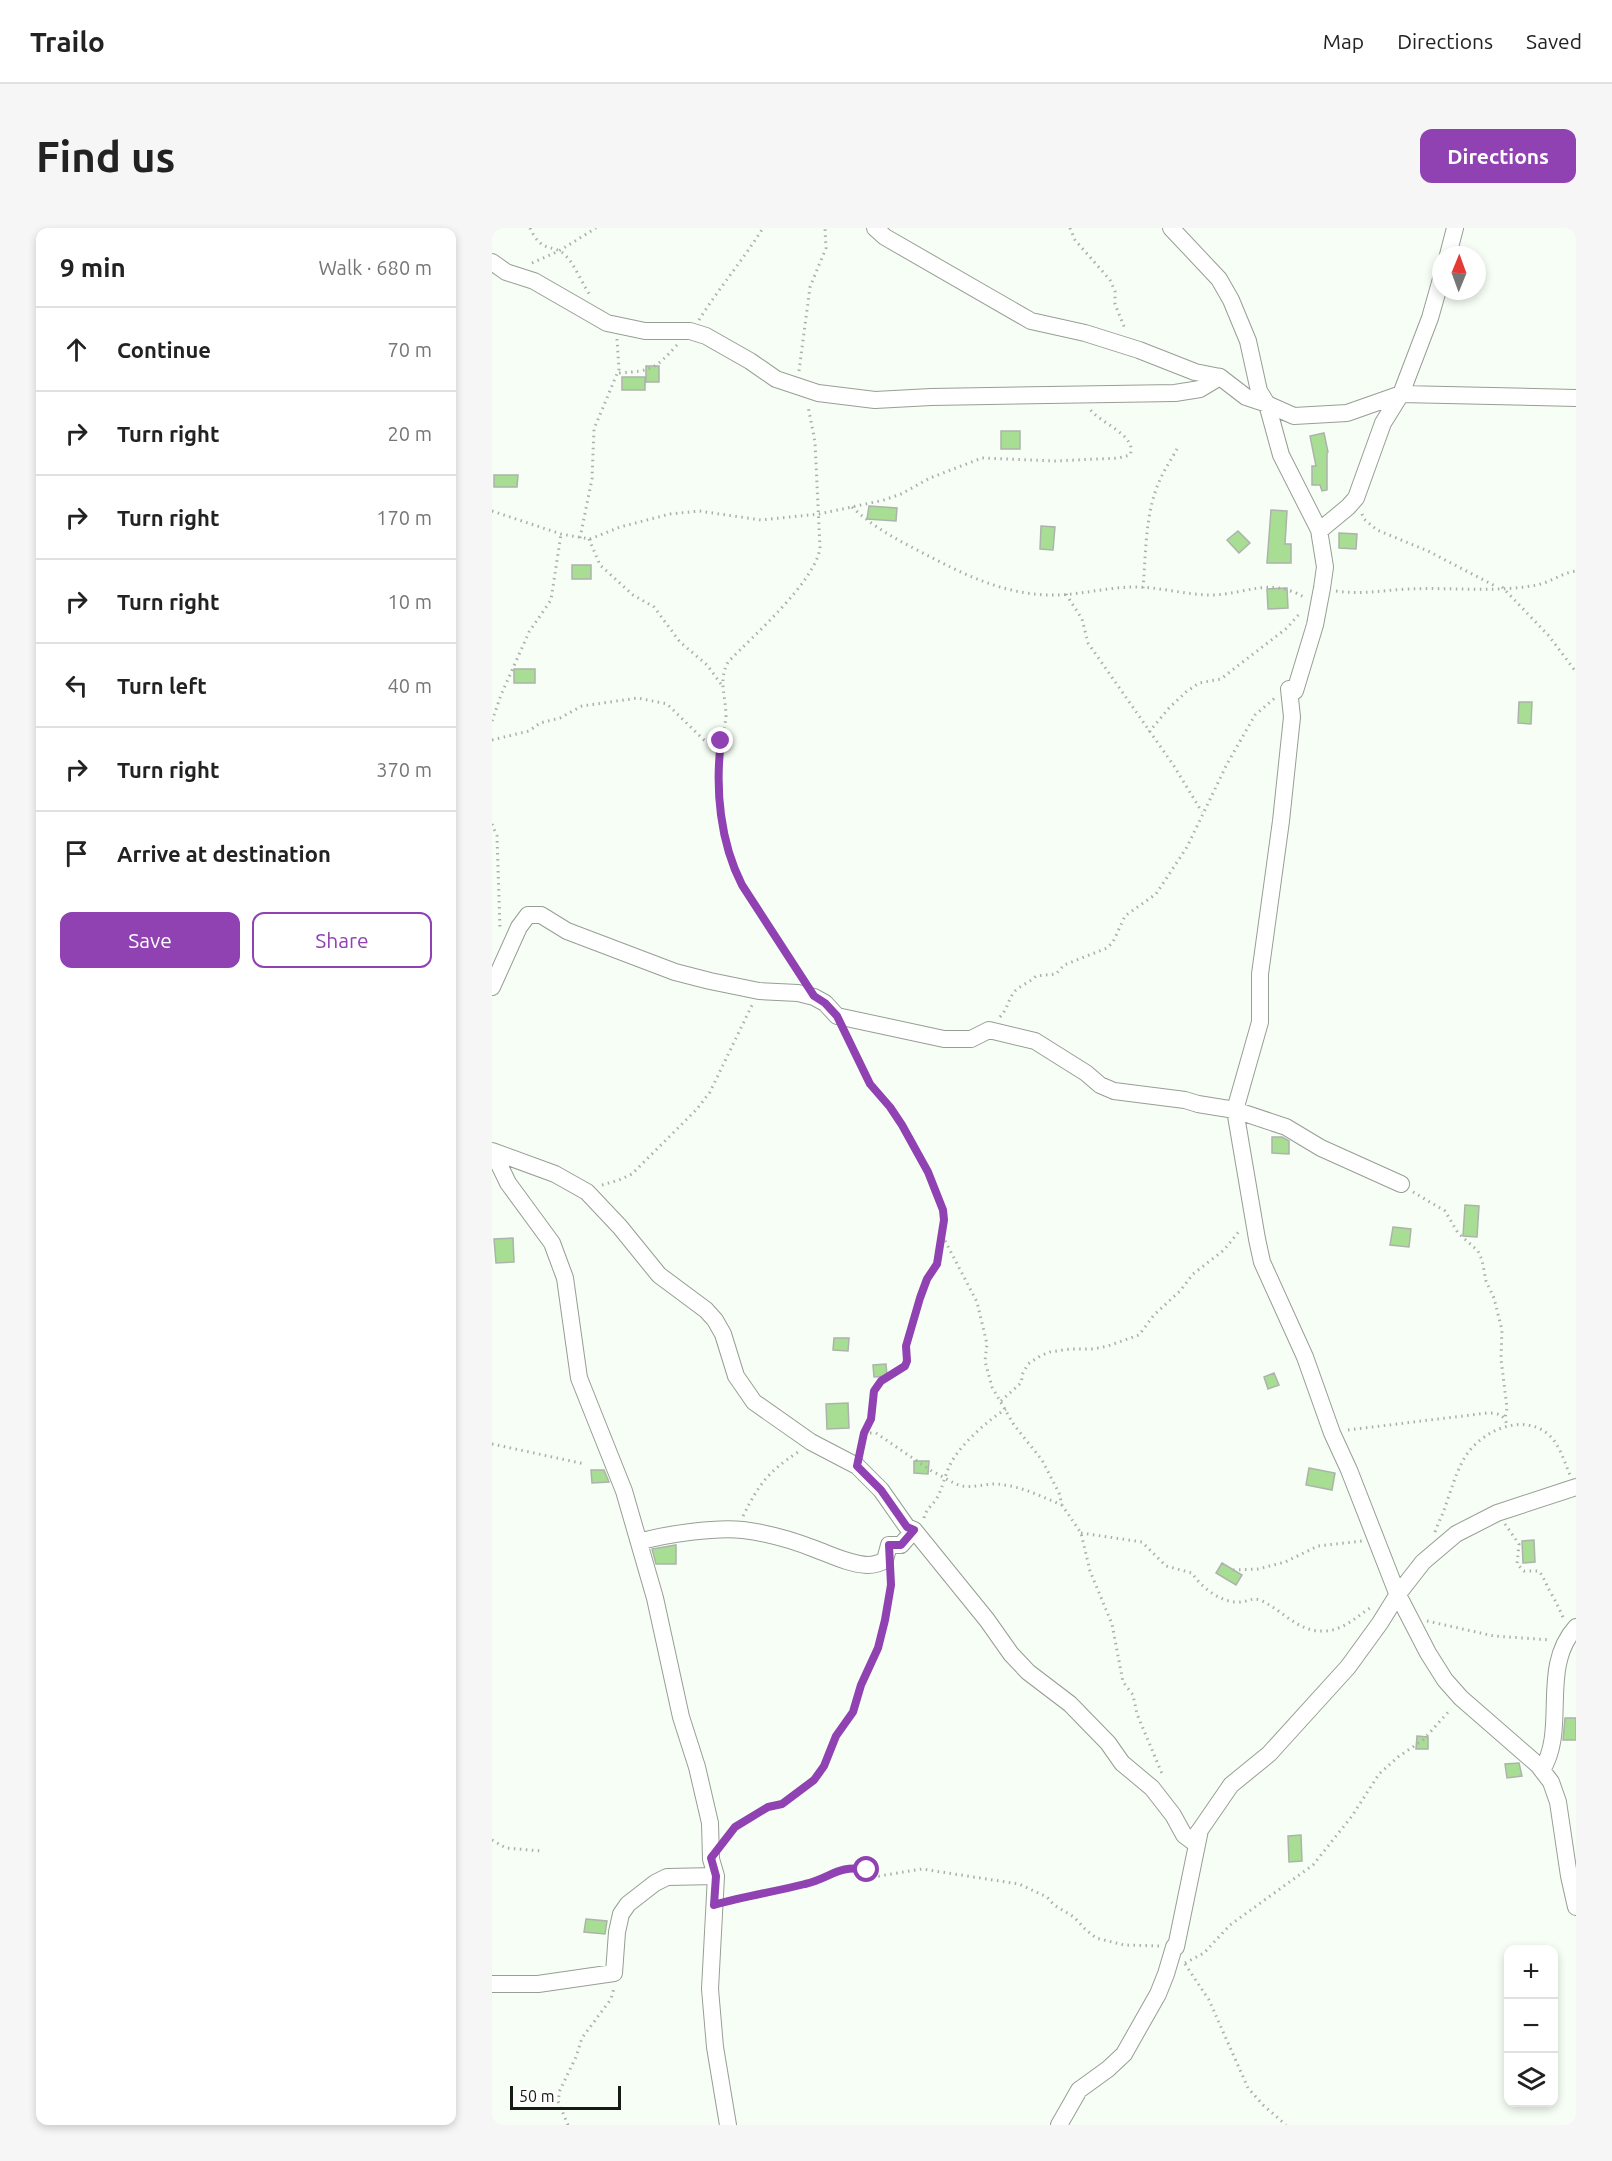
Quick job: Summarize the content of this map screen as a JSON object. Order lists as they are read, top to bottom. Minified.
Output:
{"scale_bar":"50 m","north":"top","page":{"header":"Trailo","nav":["Map","Directions","Saved"],"buttons":["Directions",["Save","Share"]],"title":"Find us","heading":["9 min","Walk · 680 m"],"list":[["Continue","70 m"],["Turn right","20 m"],["Turn right","170 m"],["Turn right","10 m"],["Turn left","40 m"],["Turn right","370 m"],"Arrive at destination"],"map_buttons":["+","−"],"scale":"50 m"}}
